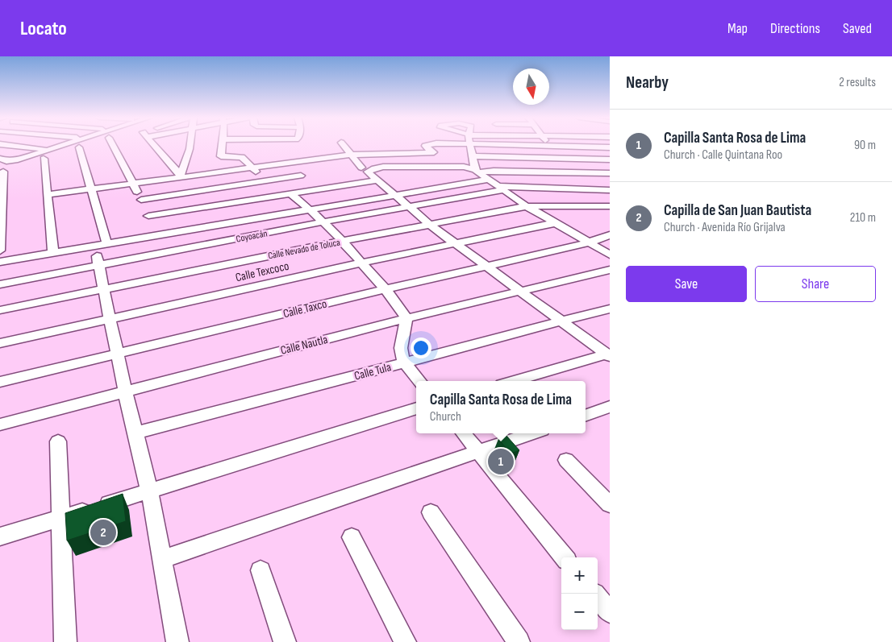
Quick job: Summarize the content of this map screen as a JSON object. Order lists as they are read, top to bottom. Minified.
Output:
{"streets":{"street":["Coyoacán","Calle Nevado de Toluca","Calle Texcoco","Calle Taxco","Calle Nautla","Calle Tula"]},"north":"bottom","page":{"header":"Locato","nav":["Map","Directions","Saved"],"heading":["Nearby","2 results"],"list":[{"mark":"1","name":"Capilla Santa Rosa de Lima","note":"Church · Calle Quintana Roo","value":"90 m"},{"mark":"2","name":"Capilla de San Juan Bautista","note":"Church · Avenida Río Grijalva","value":"210 m"}],"buttons":["Save","Share"],"popup":["Capilla Santa Rosa de Lima","Church"],"pins":["1","2"],"map_buttons":["+","−"]}}
